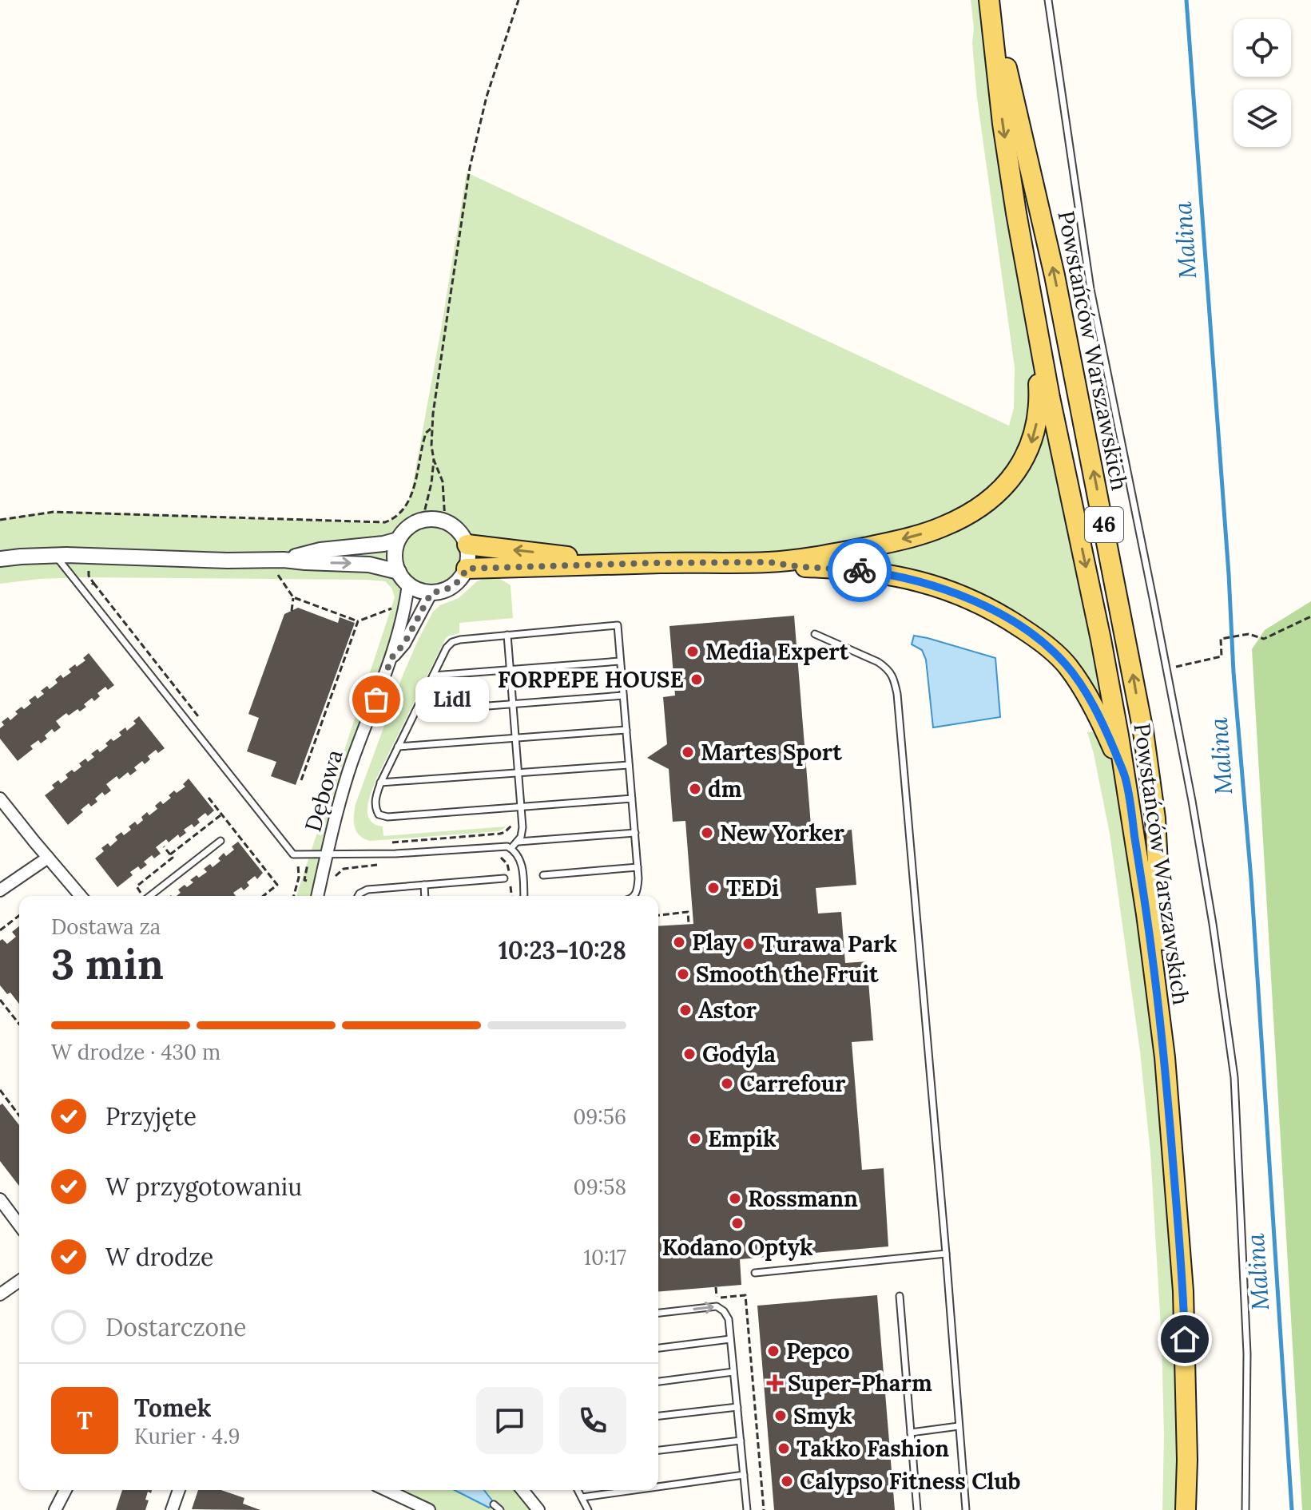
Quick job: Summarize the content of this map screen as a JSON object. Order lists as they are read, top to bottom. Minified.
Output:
{"streets":{"main road":["Powstańców Warszawskich","46"],"street":["Dębowa"]},"water":["Malina"],"places":{"other":["Media Expert","FORPEPE HOUSE","Lidl","Martes Sport","dm","New Yorker","TEDi","Play","Turawa Park","Smooth the Fruit","Astor","Godyla","Carrefour","Empik","Rossmann","Kodano Optyk","Pepco","Smyk","Takko Fashion","Calypso Fitness Club"],"health":["Super-Pharm"]},"page":{"bubble":"Lidl","heading":["3 min","Dostawa za","10:23–10:28"],"panel":["Tomek","Kurier · 4.9"],"bar":"W drodze · 430 m","list":[["Przyjęte","09:56"],["W przygotowaniu","09:58"],["W drodze","10:17"],"Dostarczone"],"round":"T"}}
